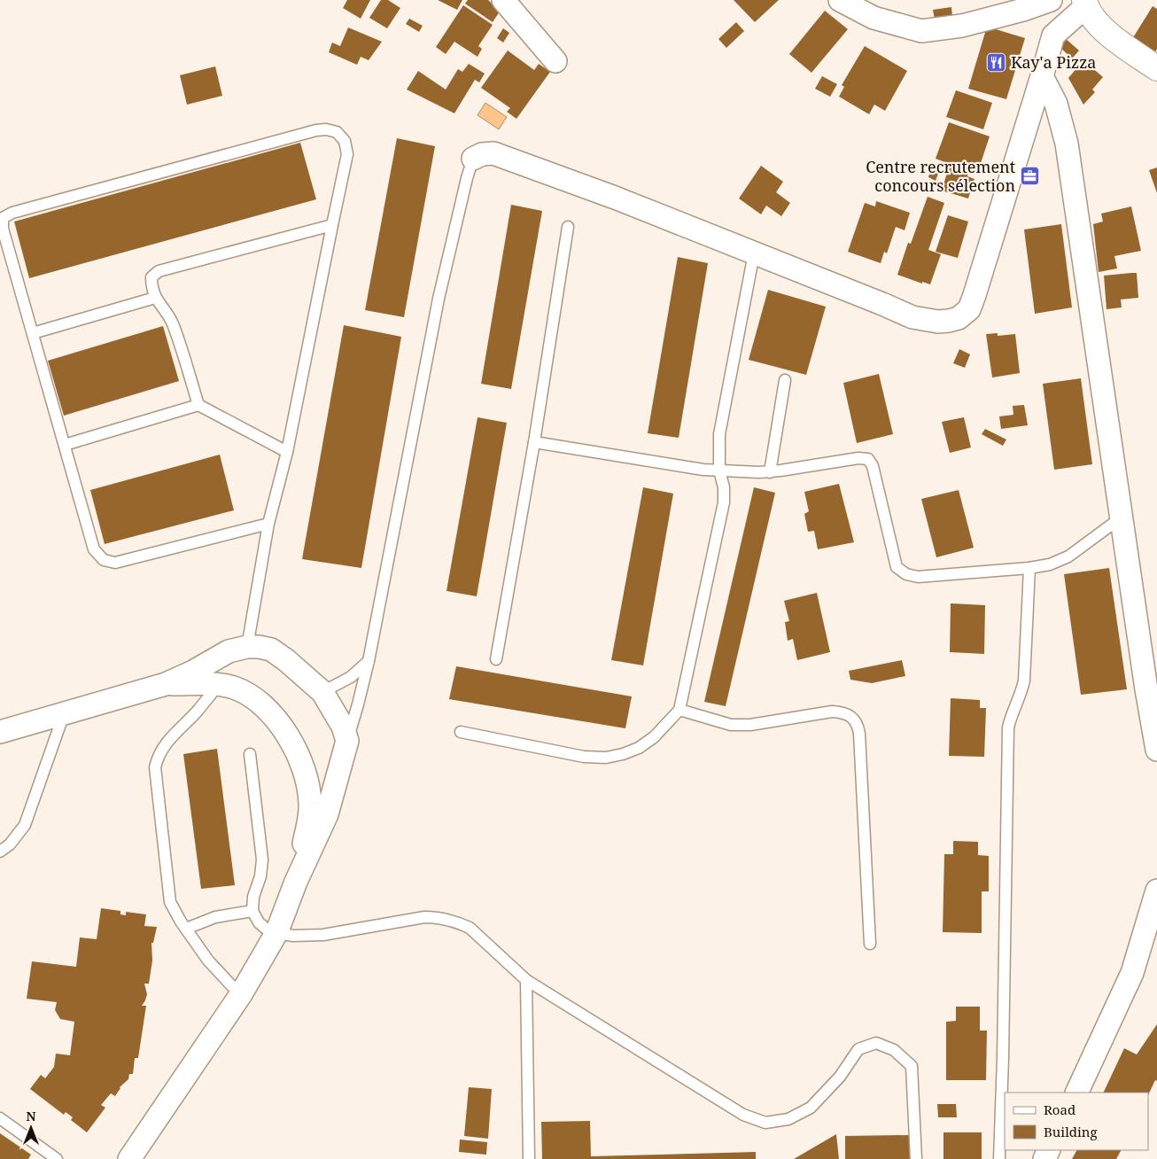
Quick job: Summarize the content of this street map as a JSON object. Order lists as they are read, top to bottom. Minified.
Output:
{"places":{"restaurant":["Kay'a Pizza"],"office":["Centre recrutement concours sélection"]},"legend":["Road","Building"],"north":"top"}
